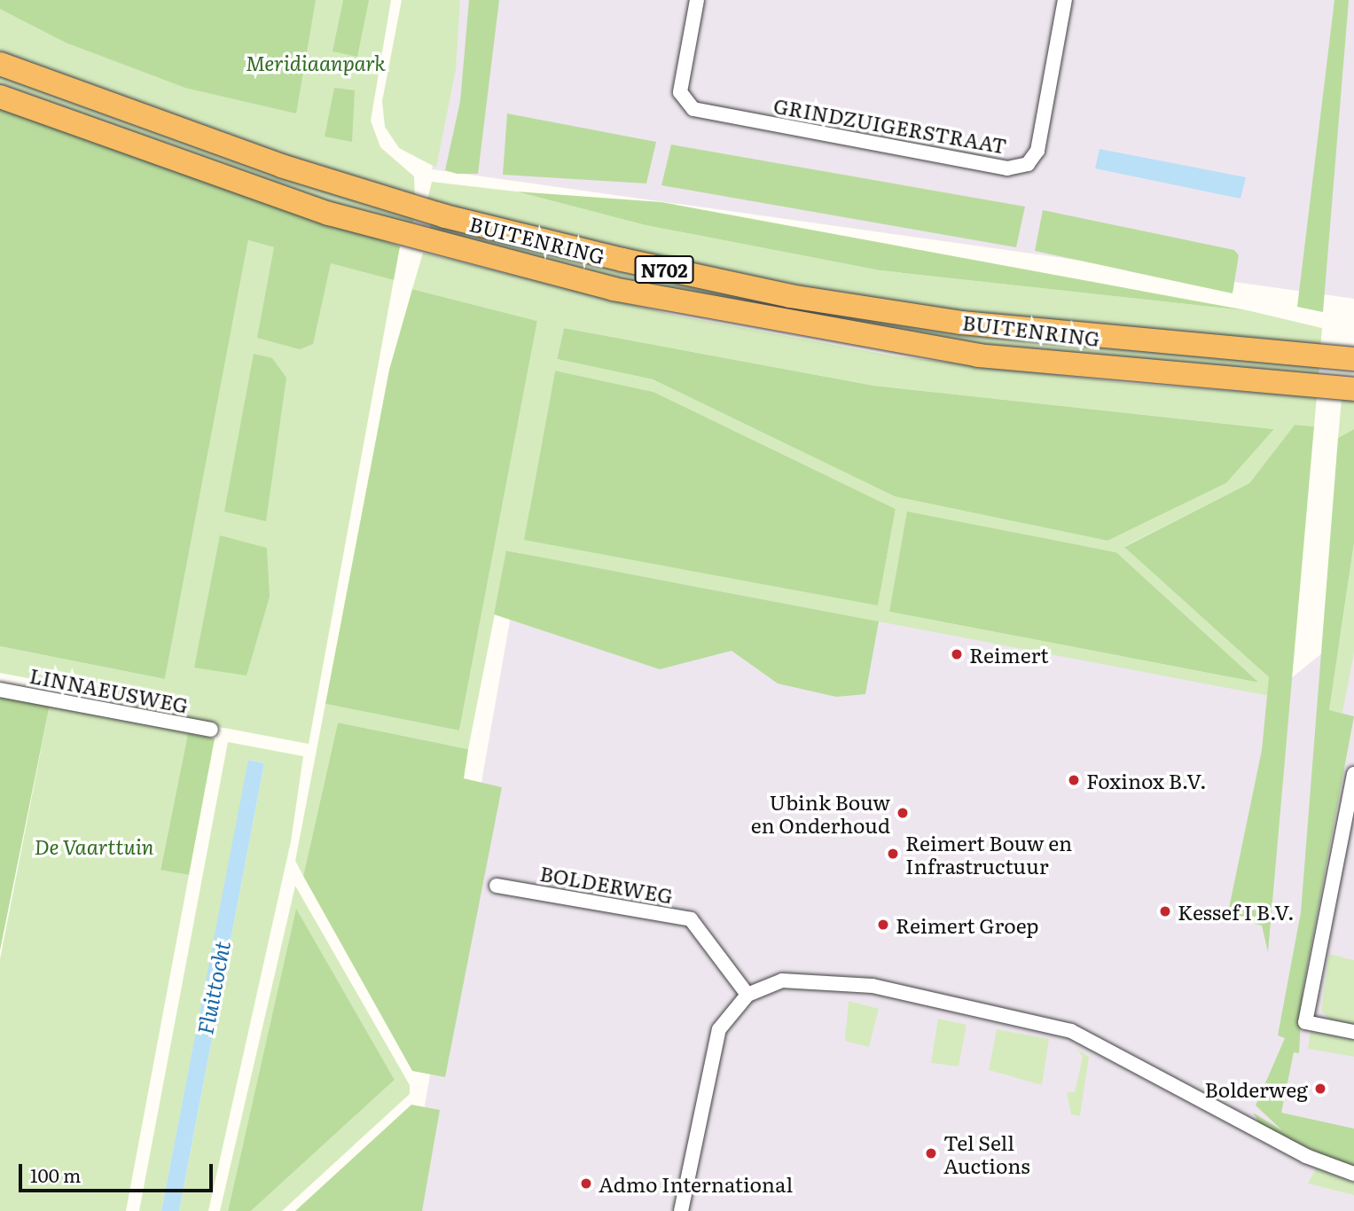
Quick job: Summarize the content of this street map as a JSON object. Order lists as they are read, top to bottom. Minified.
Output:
{"streets":{"highway":["BUITENRING","N702"],"street":["GRINDZUIGERSTRAAT","LINNAEUSWEG","BOLDERWEG"]},"water":["Fluittocht"],"parks":["Meridiaanpark","De Vaarttuin"],"places":["Reimert","Foxinox B.V.","Ubink Bouw en Onderhoud","Reimert Bouw en Infrastructuur","Kessef I B.V.","Reimert Groep","Bolderweg","Tel Sell Auctions","Admo International"],"scale_bar":"100 m"}
